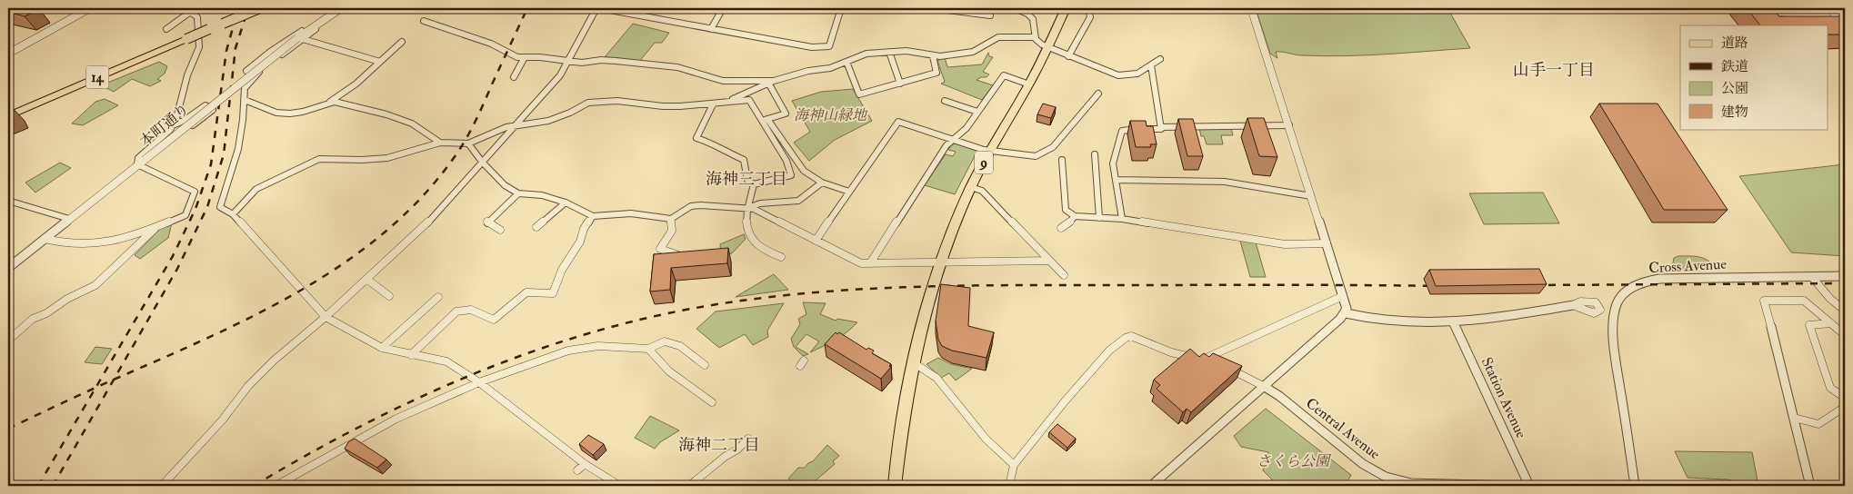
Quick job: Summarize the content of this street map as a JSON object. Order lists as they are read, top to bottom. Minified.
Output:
{"streets":{"main road":["14","9"],"street":["本町通り","Cross Avenue","Station Avenue","Central Avenue"]},"districts":["山手一丁目","海神三丁目","海神二丁目"],"parks":["海神山緑地","さくら公園"],"legend":["道路","鉄道","公園","建物"]}
